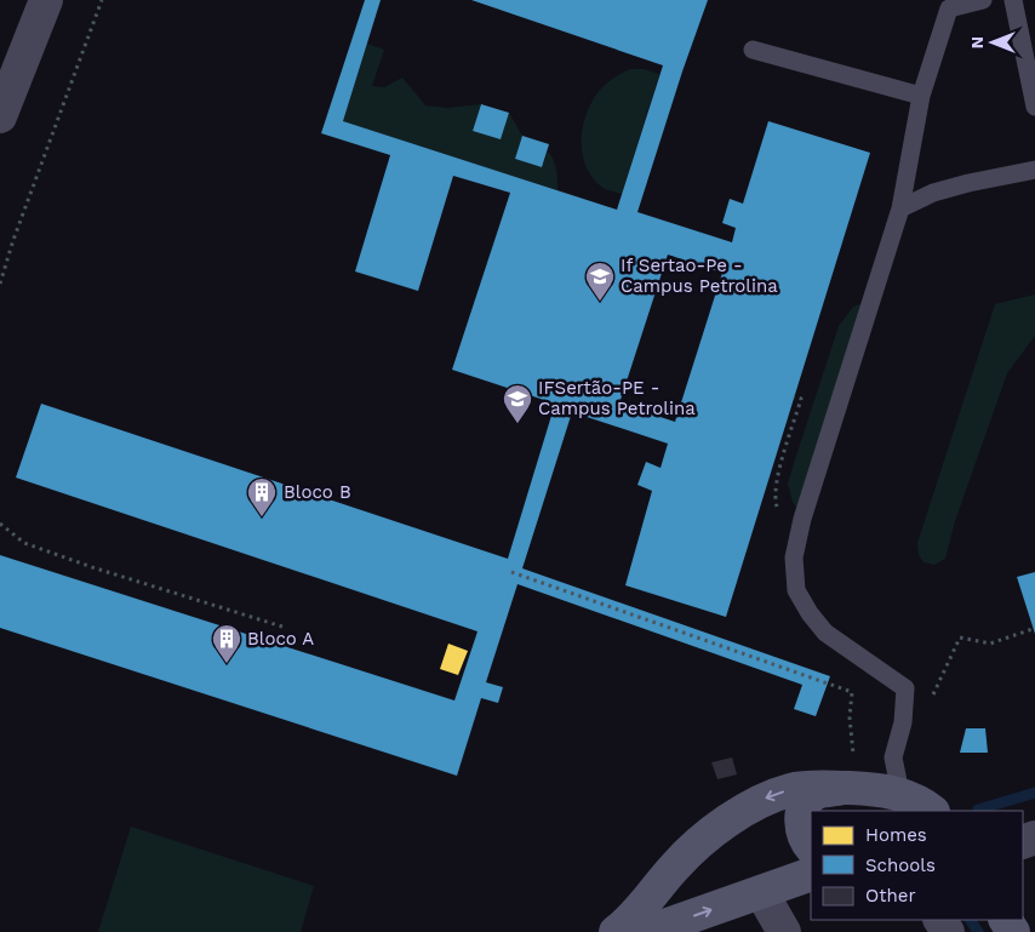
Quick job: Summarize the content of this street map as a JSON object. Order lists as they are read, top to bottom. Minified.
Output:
{"places":{"school or university":["If Sertao-Pe - Campus Petrolina","IFSertão-PE - Campus Petrolina"],"building":["Bloco B","Bloco A"]},"legend":["Homes","Schools","Other"],"north":"left"}
